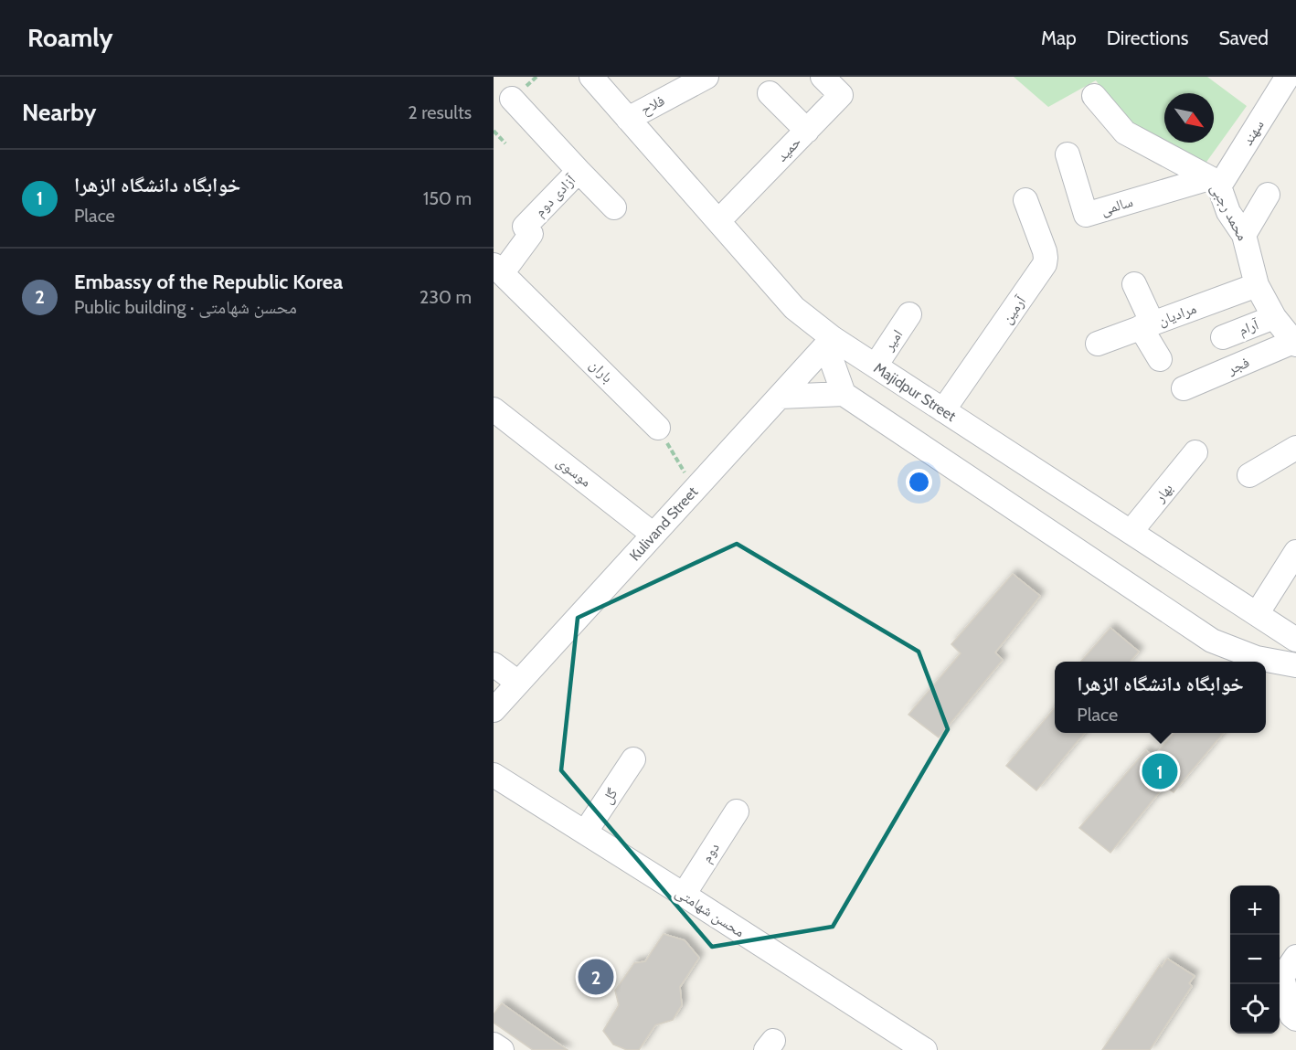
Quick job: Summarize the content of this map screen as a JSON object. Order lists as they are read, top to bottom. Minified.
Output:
{"streets":{"street":["فلاح","سهند","حمید","آزادی دوم","سالمی","محمد رجبی","آرمین","مرادیان","آرام","امیر","فجر","باران","Majidpur Street","موسوی","بهار","Kulivand Street","گل","دوم","محسن شهامتی"]},"crossings":[["فلاح","Majidpur Street"],["سهند","سالمی"],["سهند","محمد رجبی"],["حمید","Majidpur Street"],["آزادی دوم","باران"],["سالمی","محمد رجبی"],["محمد رجبی","مرادیان"],["محمد رجبی","آرام"],["محمد رجبی","فجر"],["آرمین","Majidpur Street"],["امیر","Majidpur Street"],["Majidpur Street","بهار"],["Majidpur Street","Kulivand Street"],["موسوی","Kulivand Street"],["گل","محسن شهامتی"],["دوم","محسن شهامتی"]],"north":"bottom right","page":{"header":"Roamly","nav":["Map","Directions","Saved"],"heading":["Nearby","2 results"],"list":[{"mark":"1","name":"خوابگاه دانشگاه الزهرا","note":"Place","value":"150 m"},{"mark":"2","name":"Embassy of the Republic Korea","note":"Public building · محسن شهامتی","value":"230 m"}],"popup":["خوابگاه دانشگاه الزهرا","Place"],"pins":["1","2"],"map_buttons":["+","−"]}}
